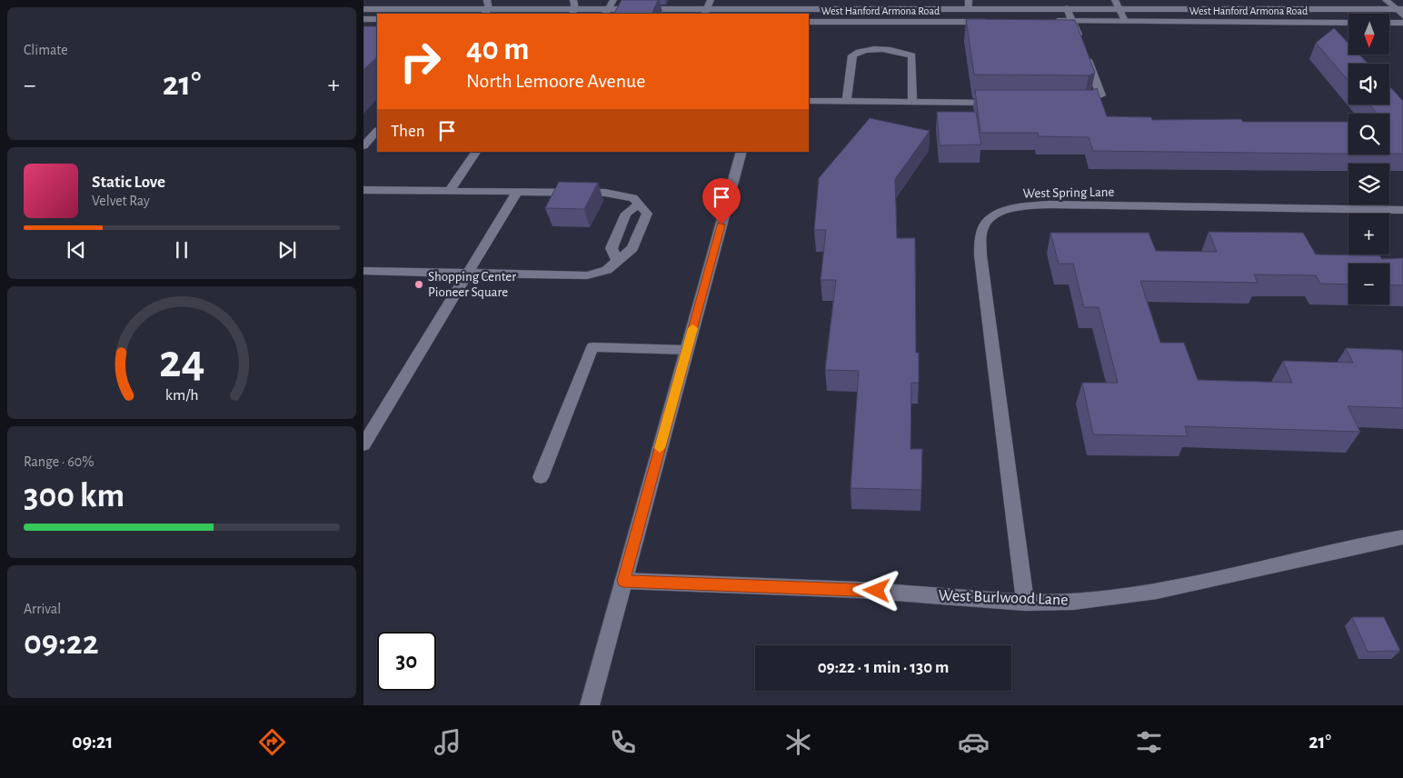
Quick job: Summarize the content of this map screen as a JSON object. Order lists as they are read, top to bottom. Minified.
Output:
{"streets":{"main road":["West Hanford Armona Road","West Spring Lane","West Burlwood Lane"]},"crossings":[["West Spring Lane","West Burlwood Lane"]],"places":["Shopping Center Pioneer Square"],"north":"bottom","page":{"tile":["Climate",["Range · 60%","300 km"],["Arrival","09:22"]],"map_buttons":["+","−"],"turn":["40 m","North Lemoore Avenue"],"heat":["−","21°","+"],"then":"Then","song":["Static Love","Velvet Ray"],"limit":"30","trip":"09:22 · 1 min · 130 m","tabs":["09:21","21°"],"gauge":["24","km/h"]}}
